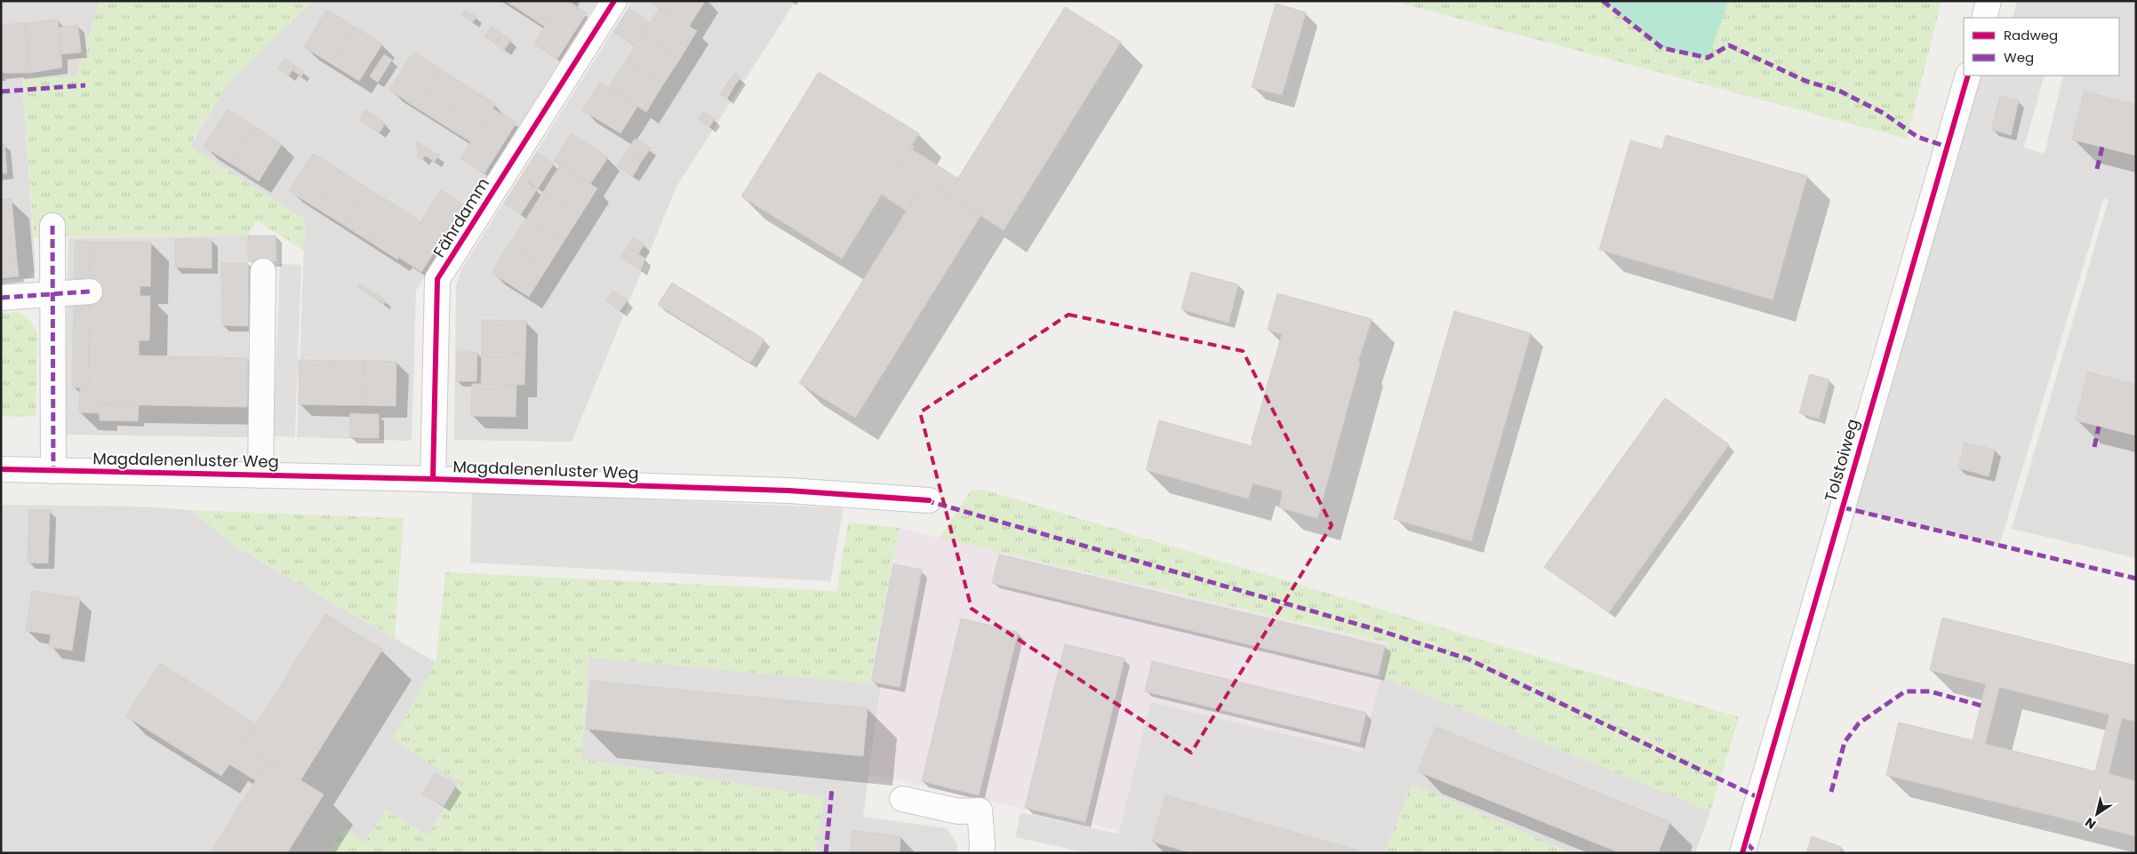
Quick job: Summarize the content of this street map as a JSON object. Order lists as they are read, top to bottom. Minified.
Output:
{"streets":{"street":["Fährdamm","Magdalenenluster Weg","Tolstoiweg"]},"crossings":[["Fährdamm","Magdalenenluster Weg"]],"legend":["Radweg","Weg"],"north":"bottom left"}
